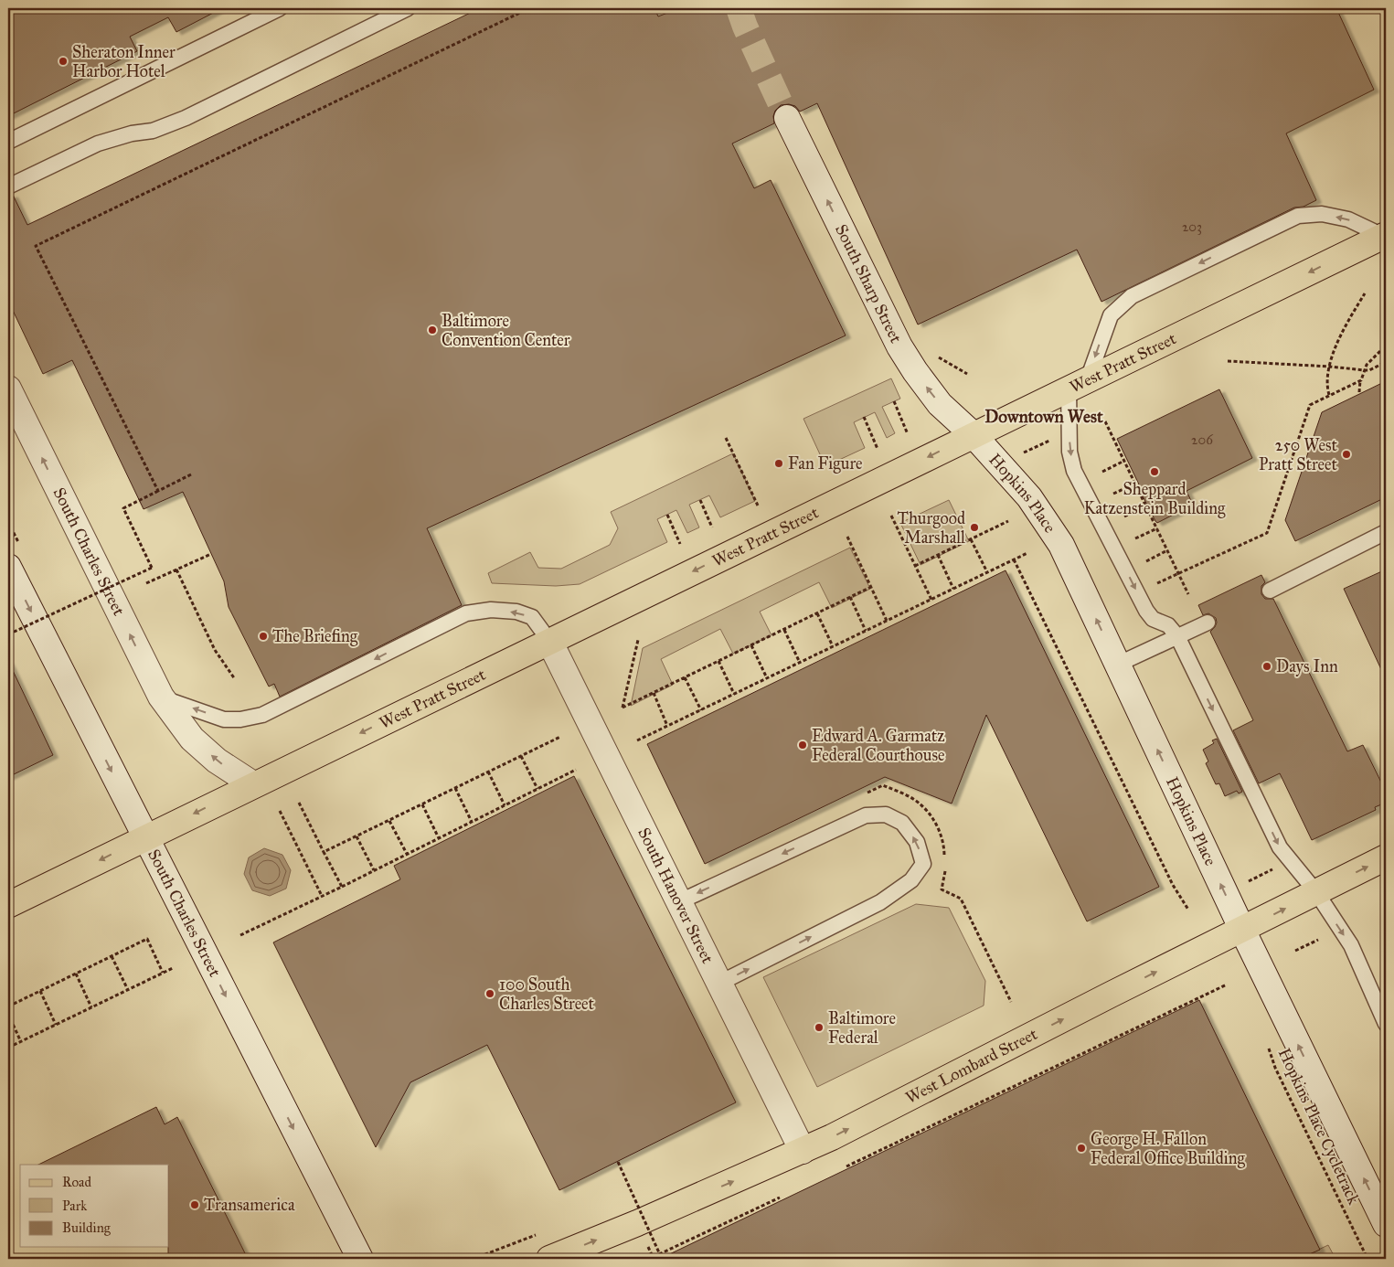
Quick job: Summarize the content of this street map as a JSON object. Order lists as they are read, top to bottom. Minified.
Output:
{"streets":{"main road":["South Sharp Street","West Pratt Street","Hopkins Place","South Charles Street","South Hanover Street","West Lombard Street"],"path":["Hopkins Place Cycletrack"]},"crossings":[["South Sharp Street","West Pratt Street"],["South Sharp Street","Hopkins Place"],["West Pratt Street","Hopkins Place"],["West Pratt Street","South Charles Street"],["West Pratt Street","South Hanover Street"],["Hopkins Place","West Lombard Street"],["South Hanover Street","West Lombard Street"]],"one_way":["South Sharp Street","West Pratt Street","Hopkins Place","West Lombard Street"],"districts":["Downtown West"],"places":["Sheraton Inner Harbor Hotel","Baltimore Convention Center","250 West Pratt Street","Fan Figure","Sheppard Katzenstein Building","Thurgood Marshall","The Briefing","Days Inn","Edward A. Garmatz Federal Courthouse","100 South Charles Street","Baltimore Federal","George H. Fallon Federal Office Building","Transamerica"],"house_numbers":["203","206"],"legend":["Road","Park","Building"]}
